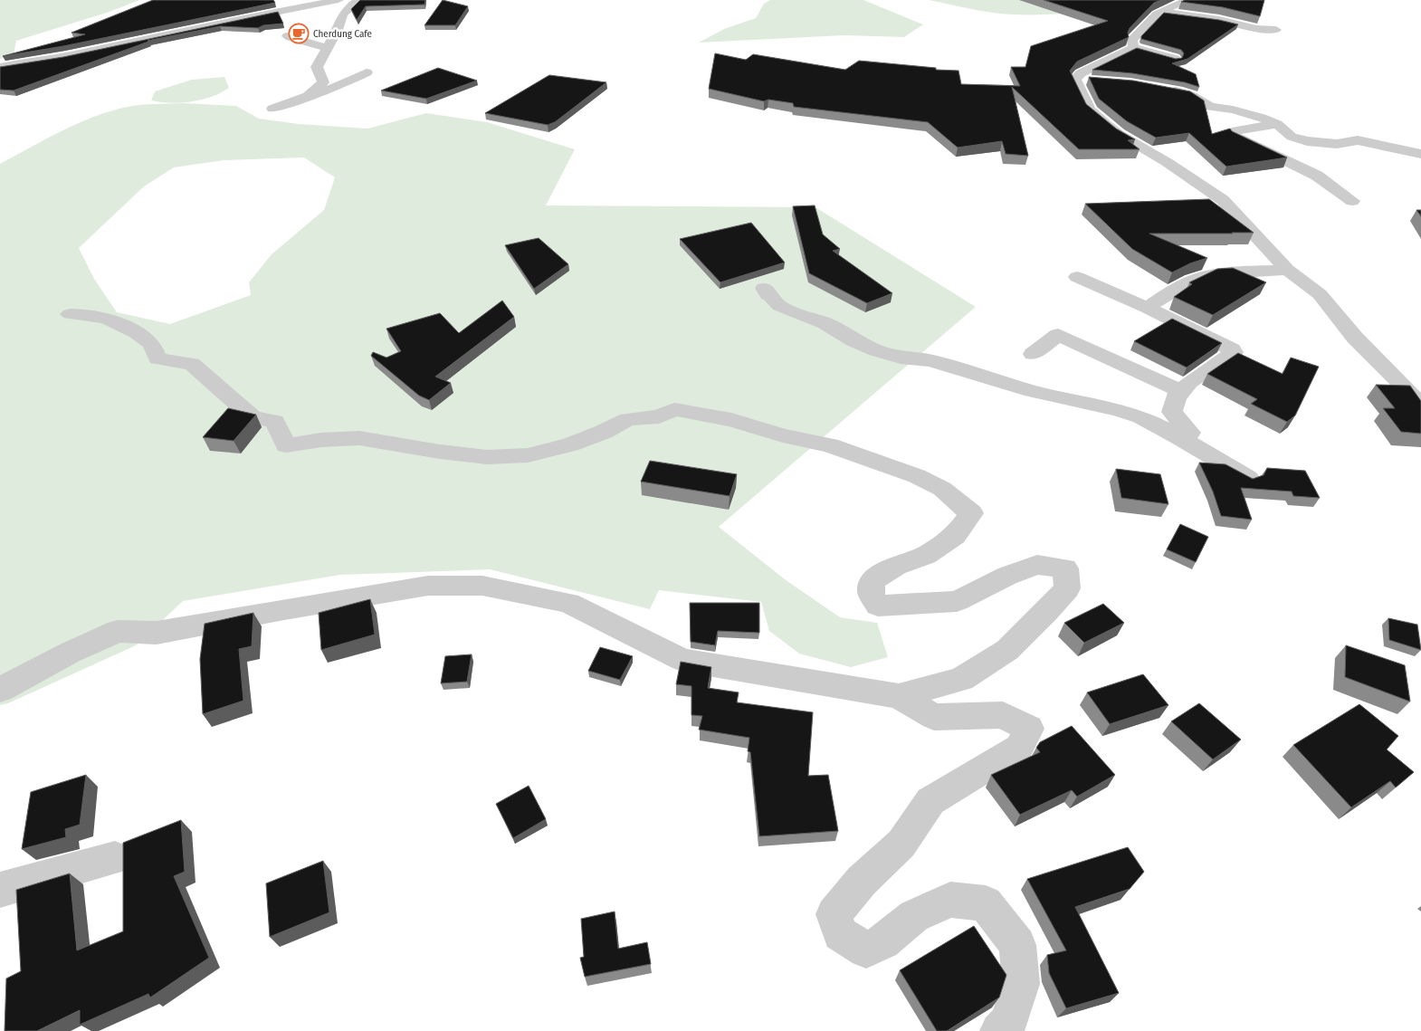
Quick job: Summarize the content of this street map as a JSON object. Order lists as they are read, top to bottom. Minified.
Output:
{"places":{"cafe":["Cherdung Cafe"]}}
